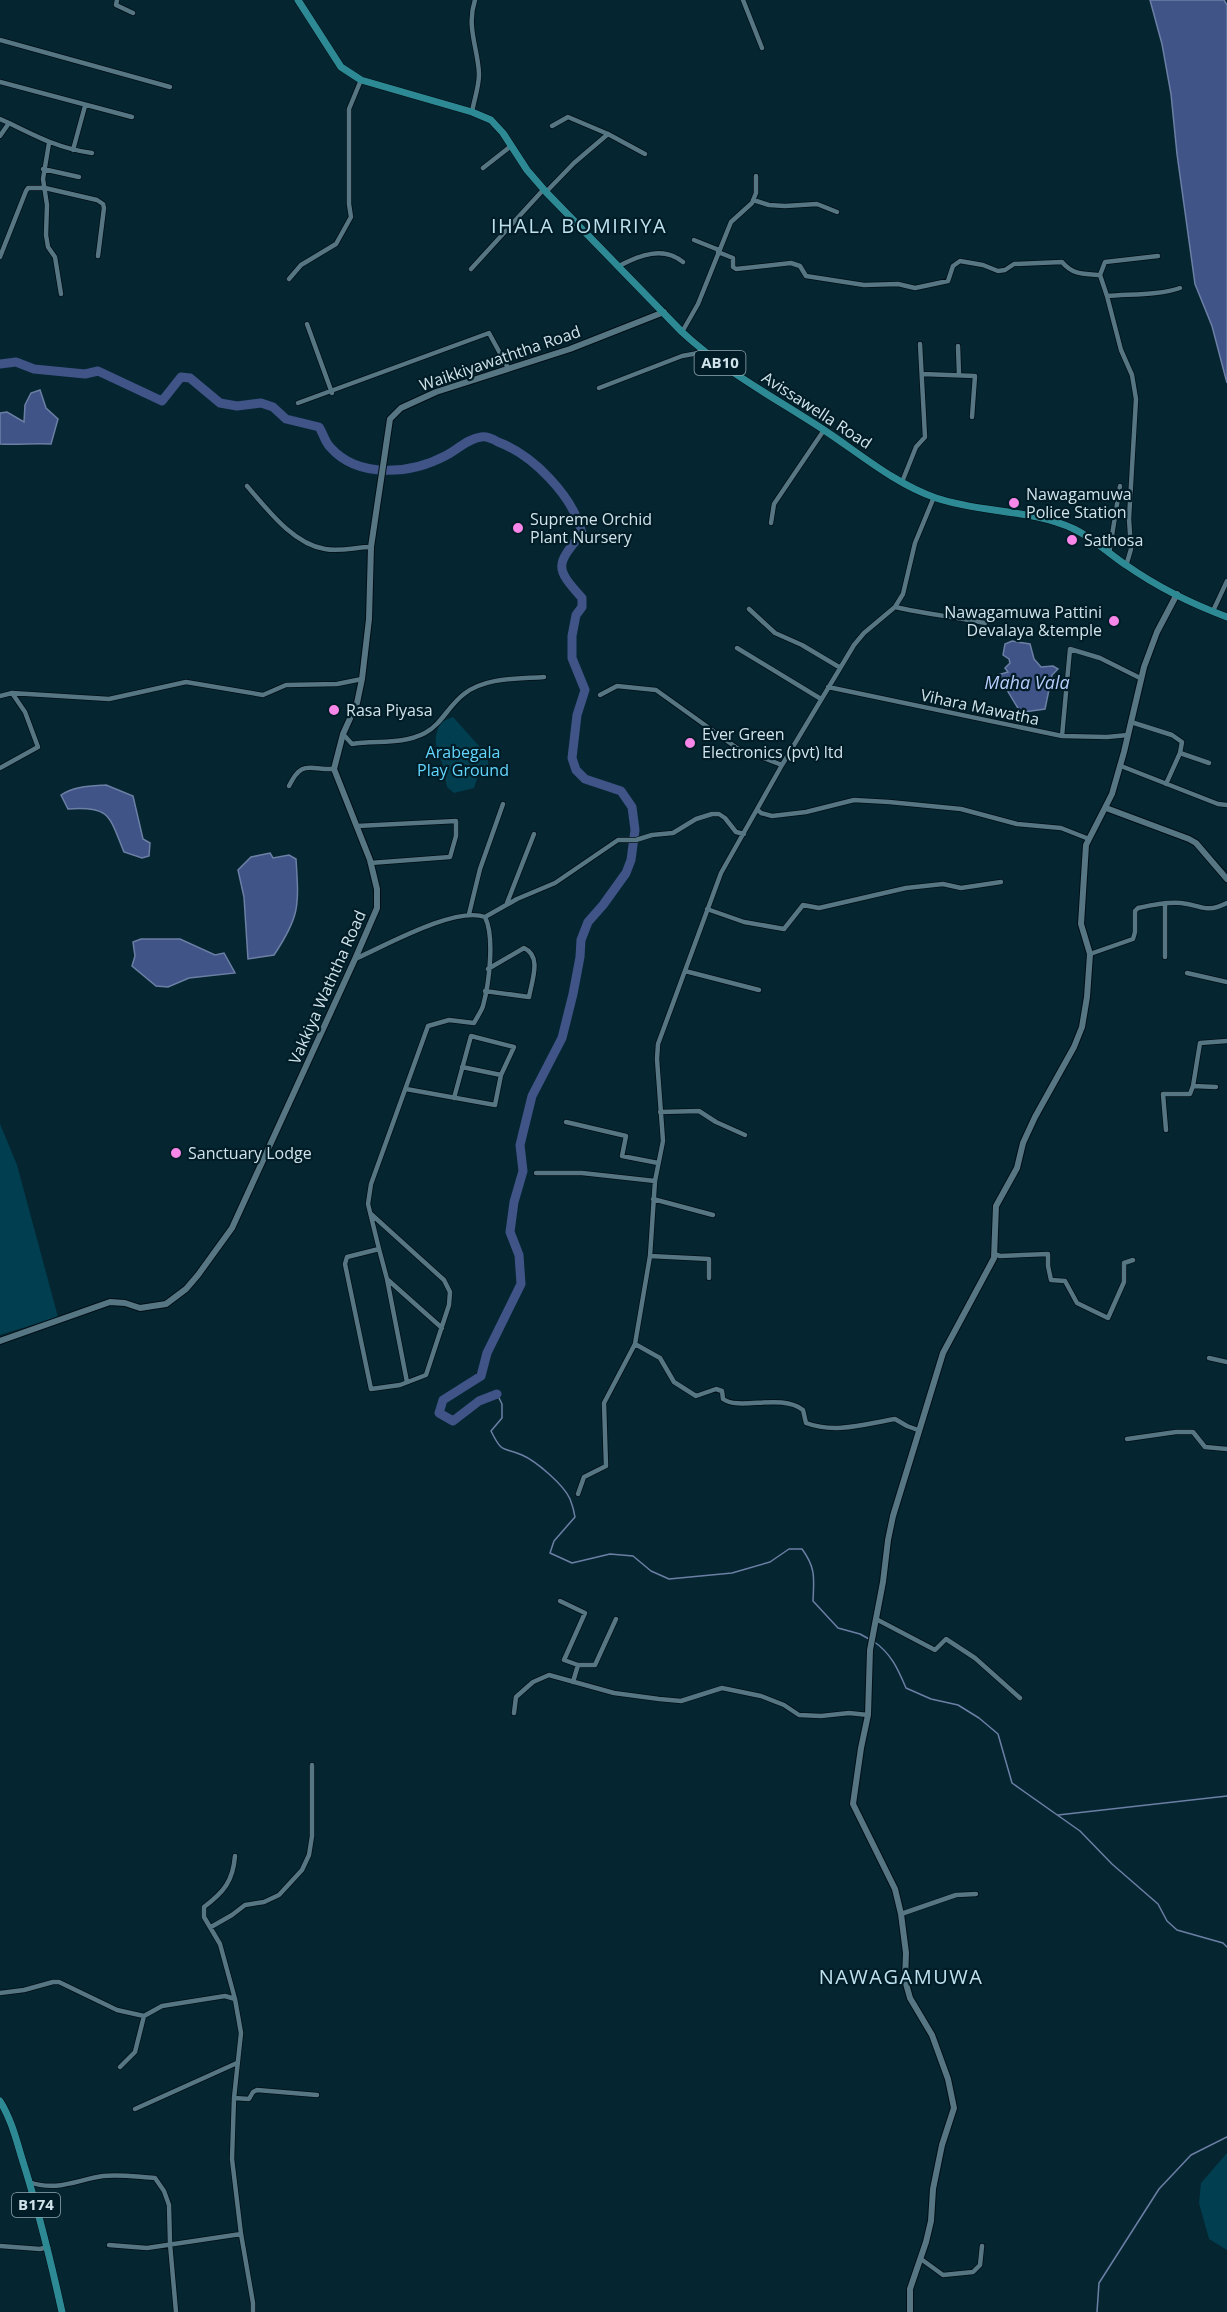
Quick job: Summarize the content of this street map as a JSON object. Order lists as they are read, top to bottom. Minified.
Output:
{"streets":{"main road":["AB10","Avissawella Road","B174"],"street":["Waikkiyawaththa Road","Vihara Mawatha","Vakkiya Waththa Road"]},"crossings":[["Waikkiyawaththa Road","Avissawella Road"]],"districts":["IHALA BOMIRIYA","NAWAGAMUWA"],"water":["Maha Vala"],"parks":["Arabegala Play Ground"],"places":["Nawagamuwa Police Station","Supreme Orchid Plant Nursery","Sathosa","Nawagamuwa Pattini Devalaya &temple","Rasa Piyasa","Ever Green Electronics (pvt) ltd","Sanctuary Lodge"]}
